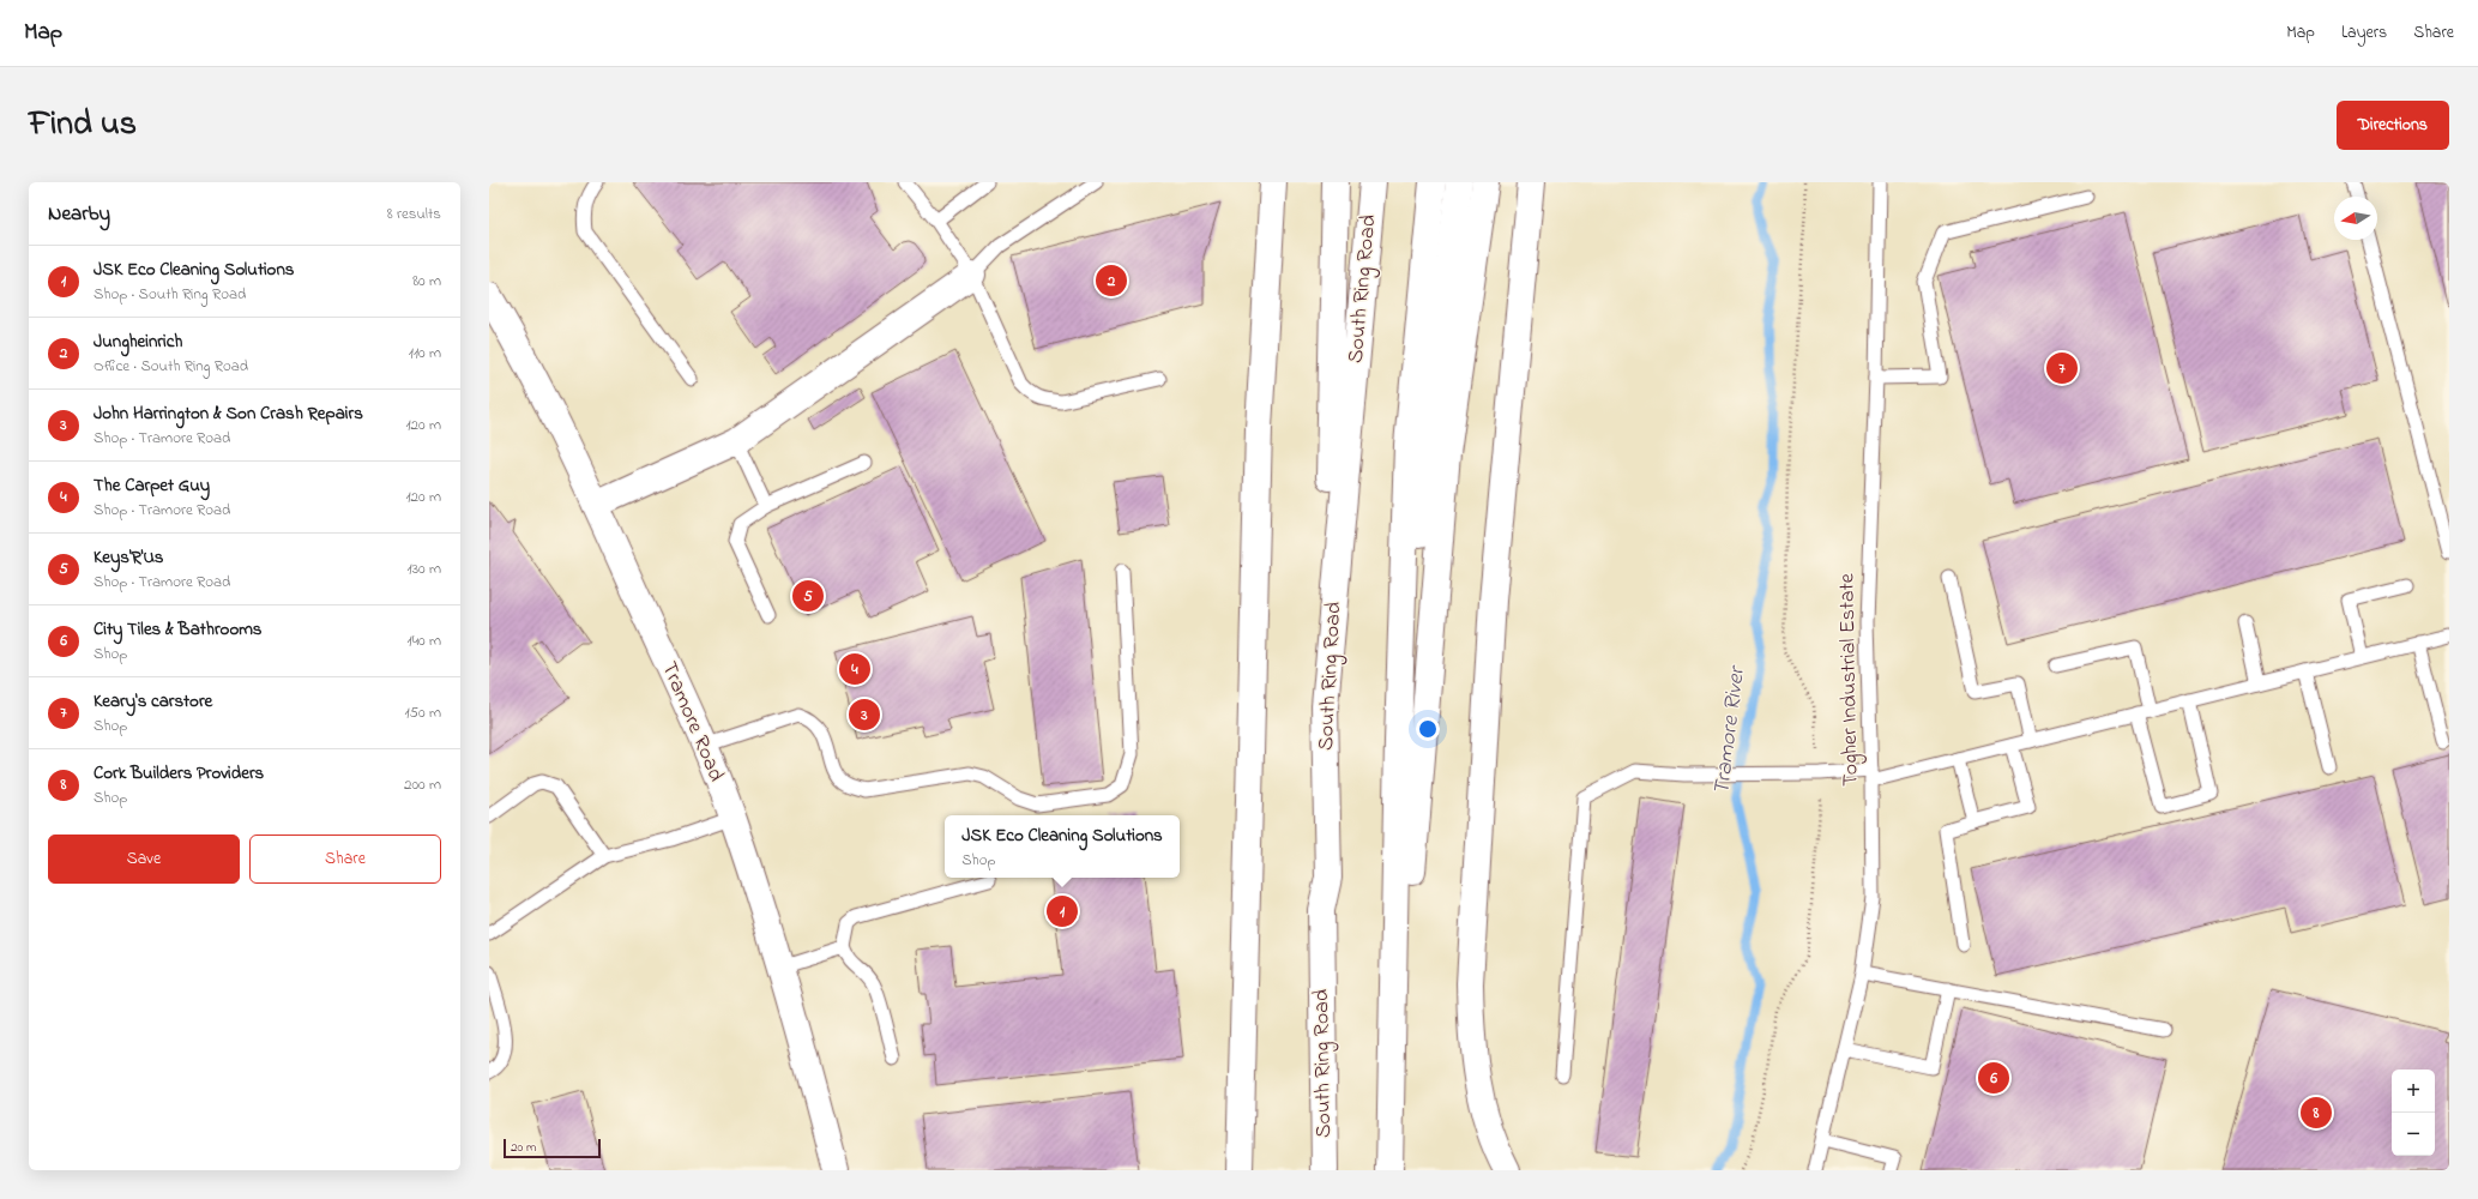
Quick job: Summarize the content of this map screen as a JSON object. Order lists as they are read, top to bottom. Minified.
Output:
{"streets":{"main road":["South Ring Road","Tramore Road"],"lane":["Togher Industrial Estate"]},"water":["Tramore River"],"scale_bar":"20 m","north":"left","page":{"header":"Map","nav":["Map","Layers","Share"],"title":"Find us","buttons":["Directions",["Save","Share"]],"heading":["Nearby","8 results"],"list":[{"mark":"1","name":"JSK Eco Cleaning Solutions","note":"Shop · South Ring Road","value":"80 m"},{"mark":"2","name":"Jungheinrich","note":"Office · South Ring Road","value":"110 m"},{"mark":"3","name":"John Harrington & Son Crash Repairs","note":"Shop · Tramore Road","value":"120 m"},{"mark":"4","name":"The Carpet Guy","note":"Shop · Tramore Road","value":"120 m"},{"mark":"5","name":"Keys'R'Us","note":"Shop · Tramore Road","value":"130 m"},{"mark":"6","name":"City Tiles & Bathrooms","note":"Shop","value":"140 m"},{"mark":"7","name":"Keary's carstore","note":"Shop","value":"150 m"},{"mark":"8","name":"Cork Builders Providers","note":"Shop","value":"200 m"}],"pins":["2","7","5","4","3","1","6","8"],"popup":["JSK Eco Cleaning Solutions","Shop"],"map_buttons":["+","−"],"scale":"20 m"}}
